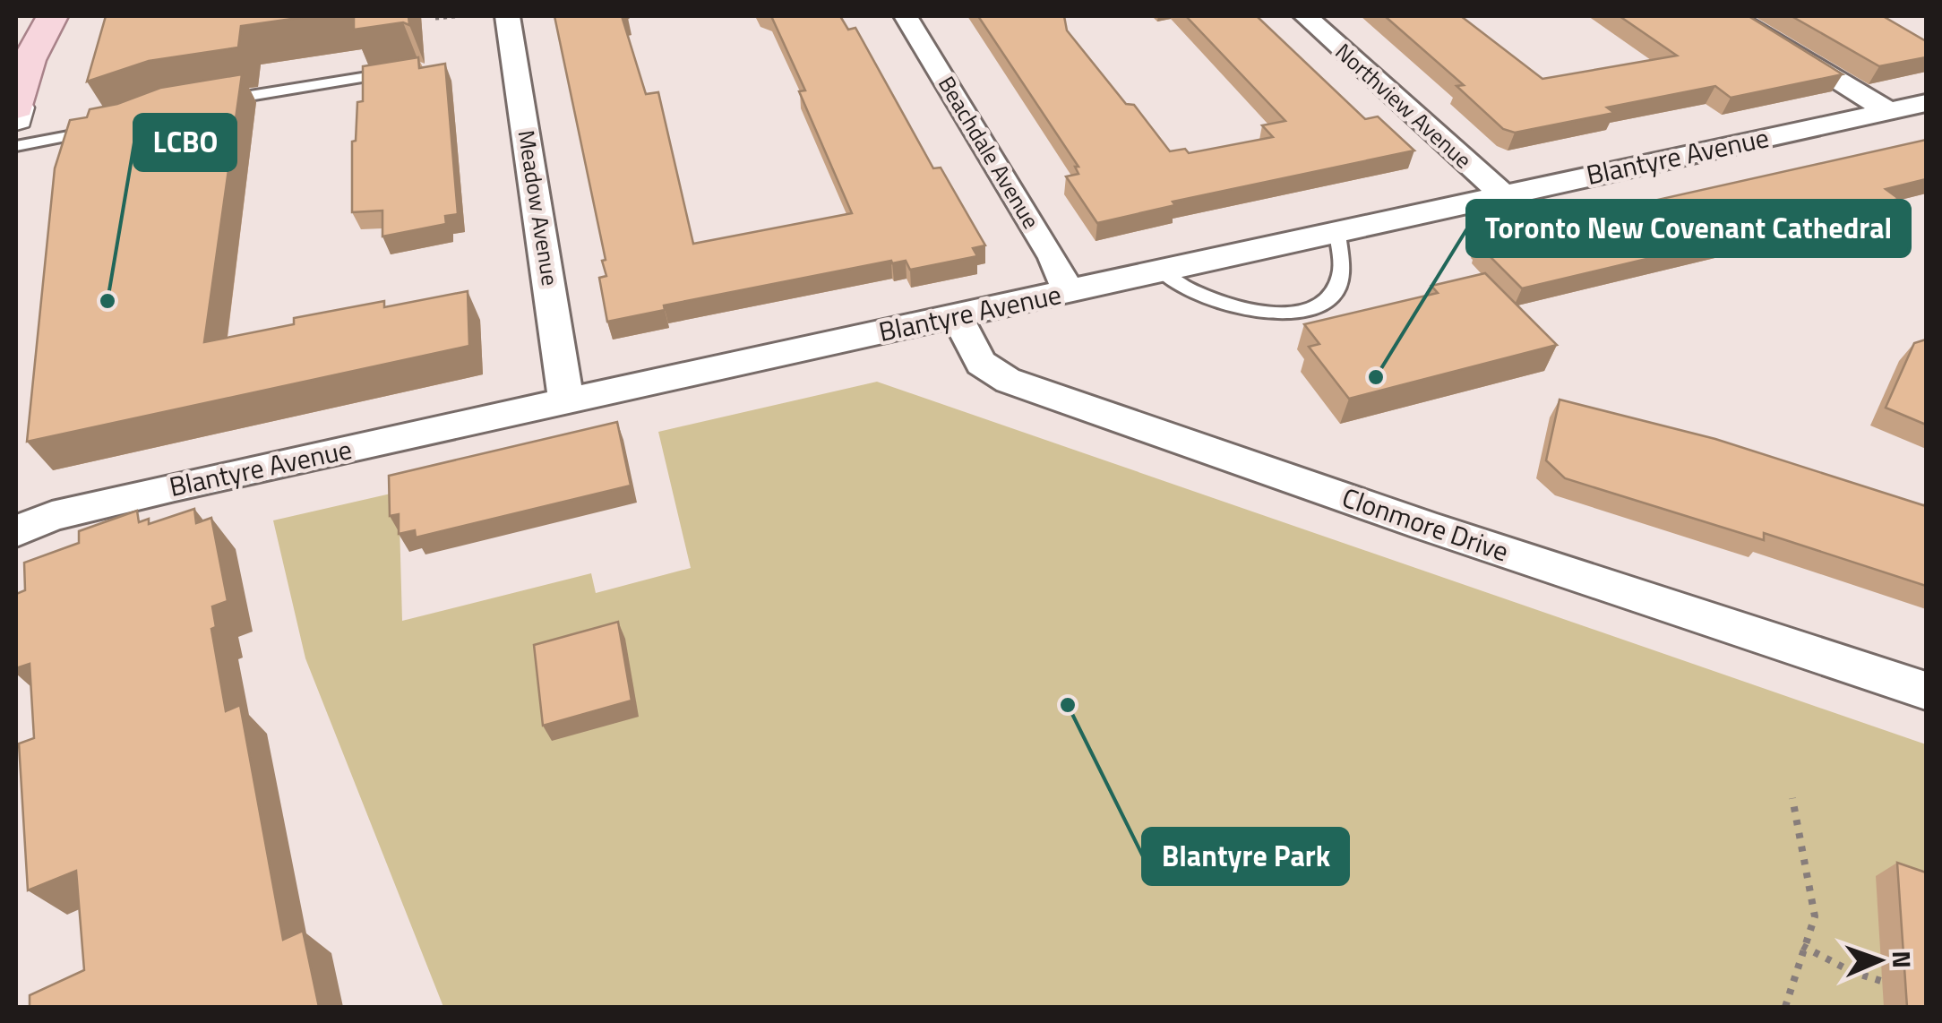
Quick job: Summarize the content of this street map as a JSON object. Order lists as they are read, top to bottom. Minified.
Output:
{"streets":{"street":["Northview Avenue","Beachdale Avenue","Blantyre Avenue","Meadow Avenue","Clonmore Drive"]},"crossings":[["Northview Avenue","Blantyre Avenue"],["Beachdale Avenue","Blantyre Avenue"],["Blantyre Avenue","Meadow Avenue"],["Blantyre Avenue","Clonmore Drive"]],"places":["LCBO","Toronto New Covenant Cathedral","Blantyre Park"],"north":"right"}
